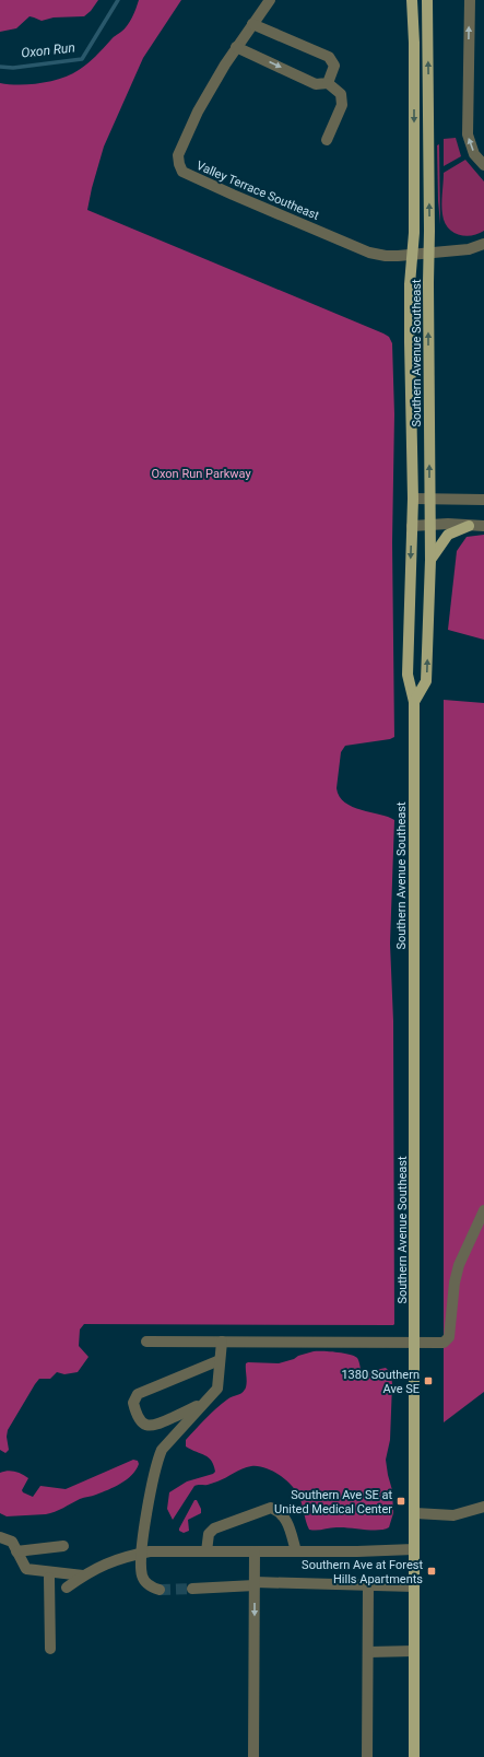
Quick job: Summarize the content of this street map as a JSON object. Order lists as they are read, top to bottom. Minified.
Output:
{"streets":{"main road":["Southern Avenue Southeast"],"street":["Valley Terrace Southeast"]},"crossings":[["Valley Terrace Southeast","Southern Avenue Southeast"]],"water":["Oxon Run"],"parks":["Oxon Run Parkway"],"places":{"transit":["1380 Southern Ave SE","Southern Ave SE at United Medical Center","Southern Ave at Forest Hills Apartments"]}}
